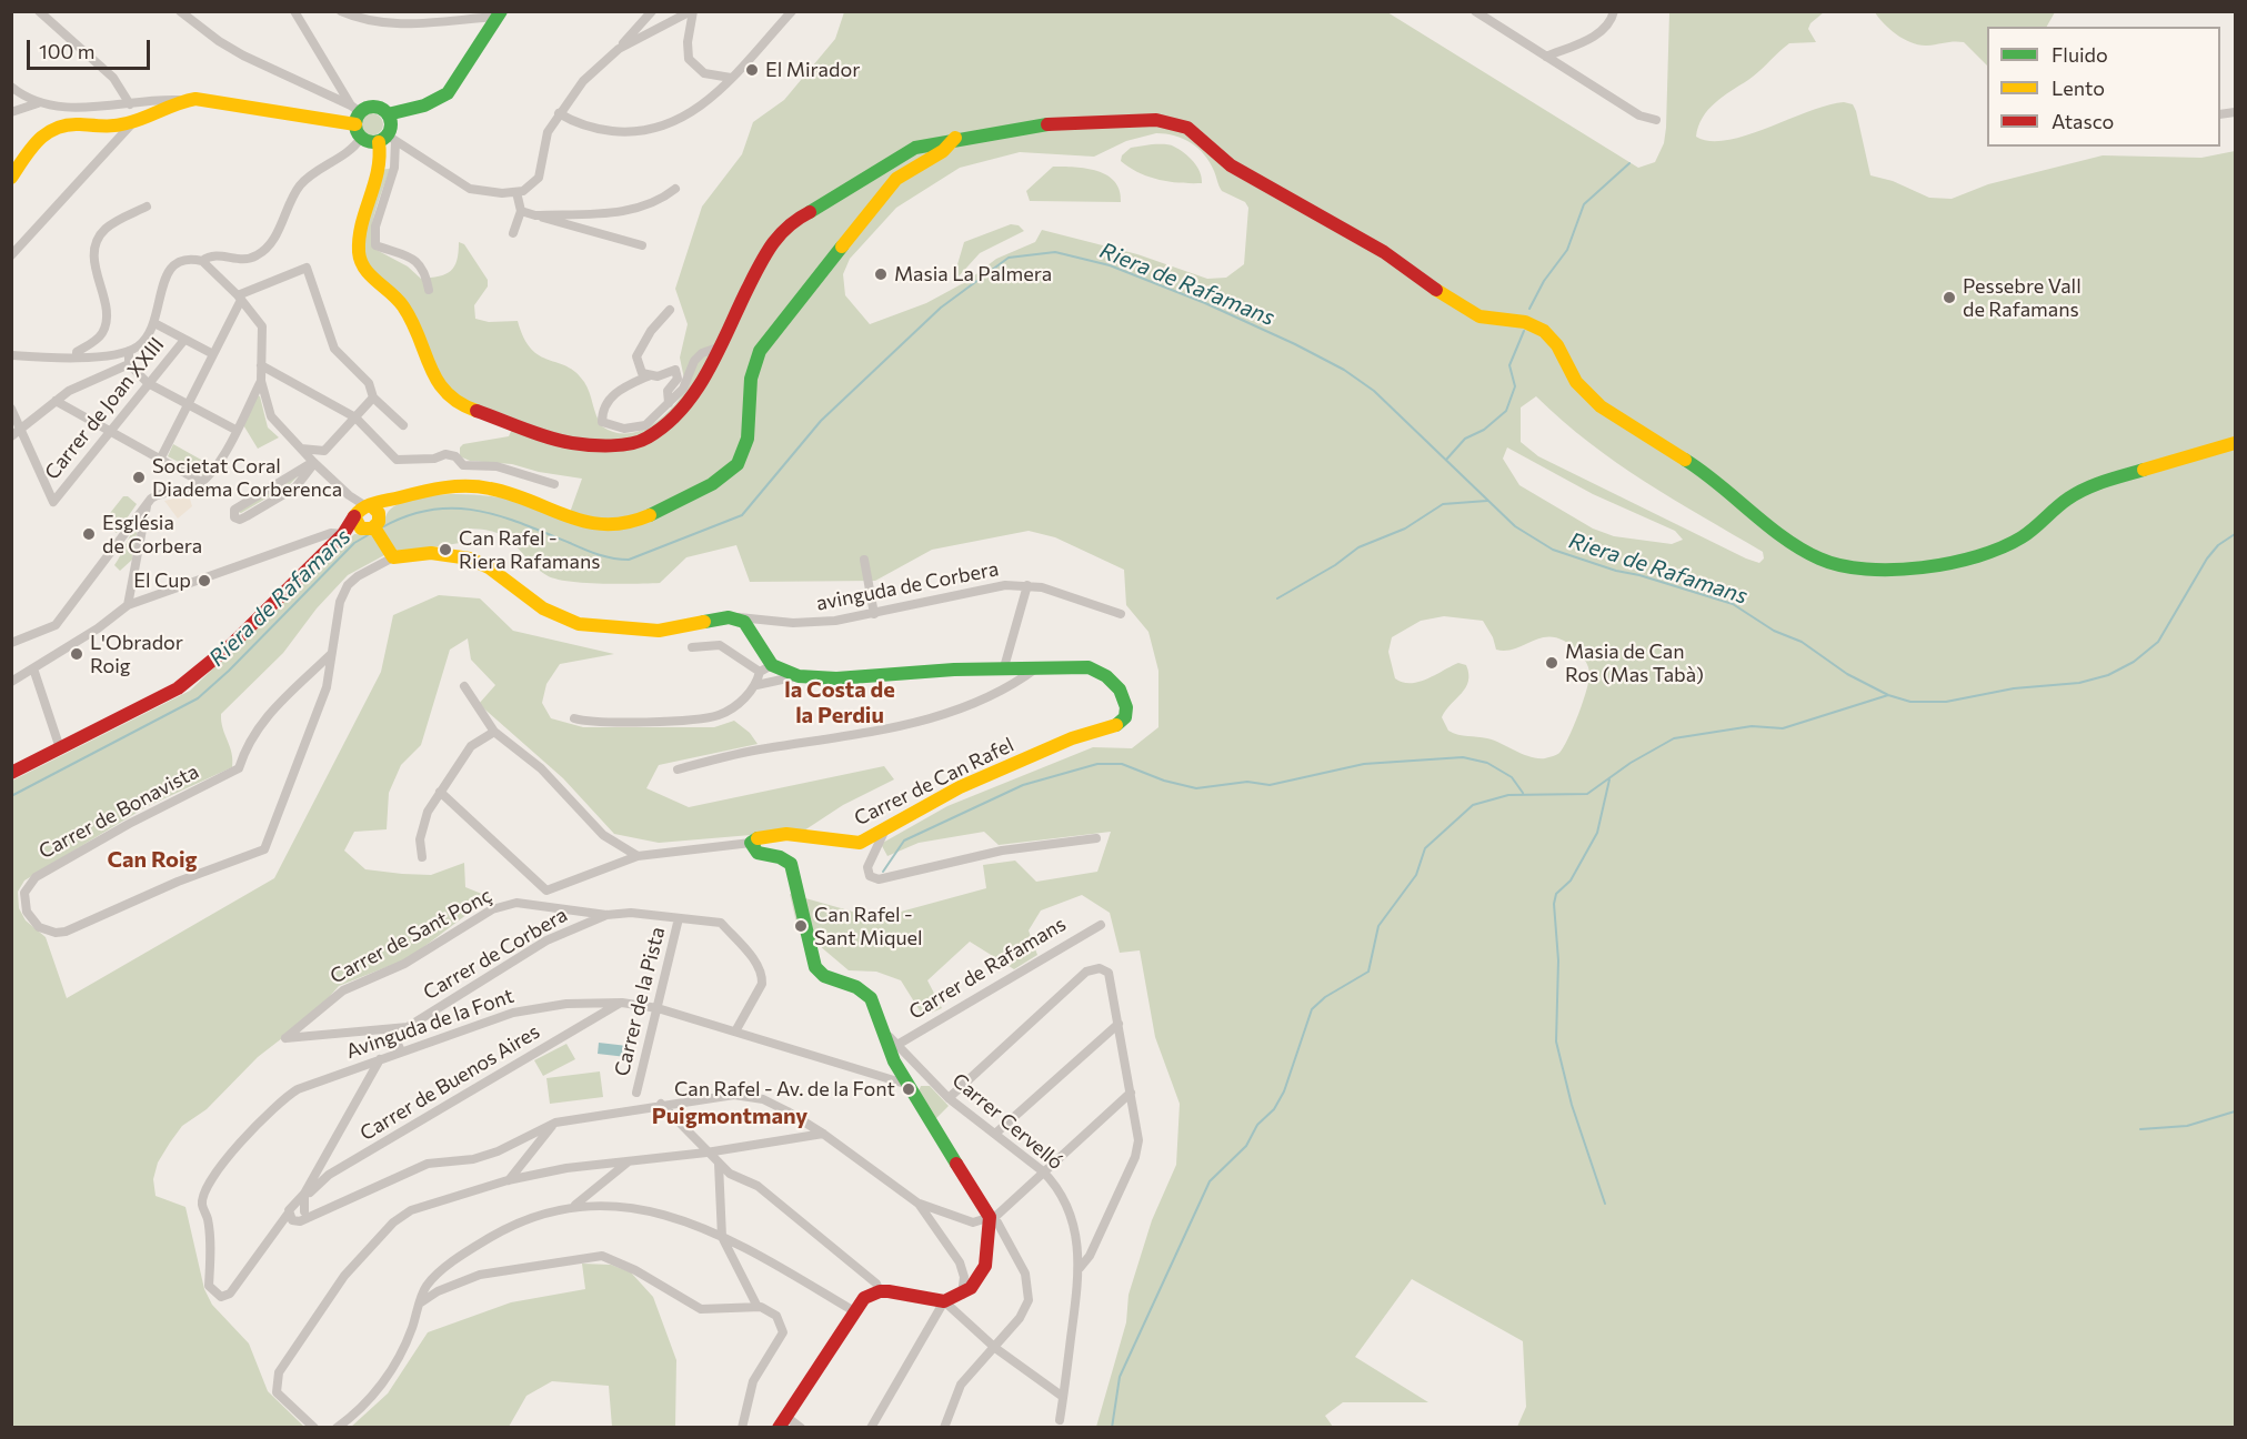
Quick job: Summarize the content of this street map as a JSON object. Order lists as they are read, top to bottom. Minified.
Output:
{"streets":{"street":["Carrer de Joan XXIII","avinguda de Corbera","Carrer de Can Rafel","Carrer de Bonavista","Carrer de Sant Ponç","Carrer de Corbera","Carrer de Rafamans","Carrer de la Pista","Avinguda de la Font","Carrer de Buenos Aires","Carrer Cervelló"]},"crossings":[["Carrer de Sant Ponç","Carrer de Corbera"],["Carrer de Rafamans","Carrer Cervelló"],["Carrer de la Pista","Avinguda de la Font"],["Avinguda de la Font","Carrer de Buenos Aires"]],"districts":["la Costa de la Perdiu","Can Roig","Puigmontmany"],"water":["Riera de Rafamans"],"places":["El Mirador","Masia La Palmera","Pessebre Vall de Rafamans","Societat Coral Diadema Corberenca","Església de Corbera","Can Rafel - Riera Rafamans","El Cup","L'Obrador Roig","Masia de Can Ros (Mas Tabà)","Can Rafel - Sant Miquel","Can Rafel - Av. de la Font"],"legend":["Fluido","Lento","Atasco"],"scale_bar":"100 m"}
